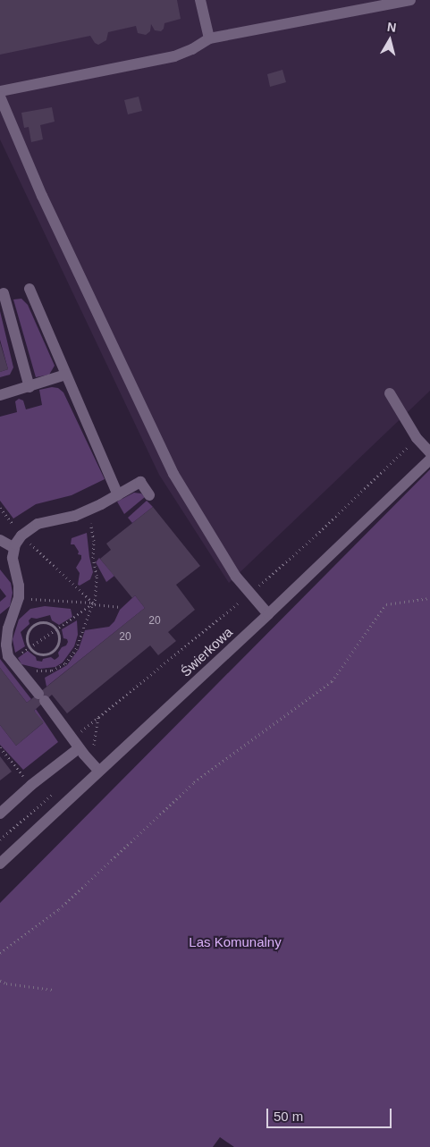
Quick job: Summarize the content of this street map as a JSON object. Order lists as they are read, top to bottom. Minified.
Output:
{"streets":{"street":["Świerkowa"]},"parks":["Las Komunalny"],"house_numbers":["20","20"],"scale_bar":"50 m","north":"top"}
